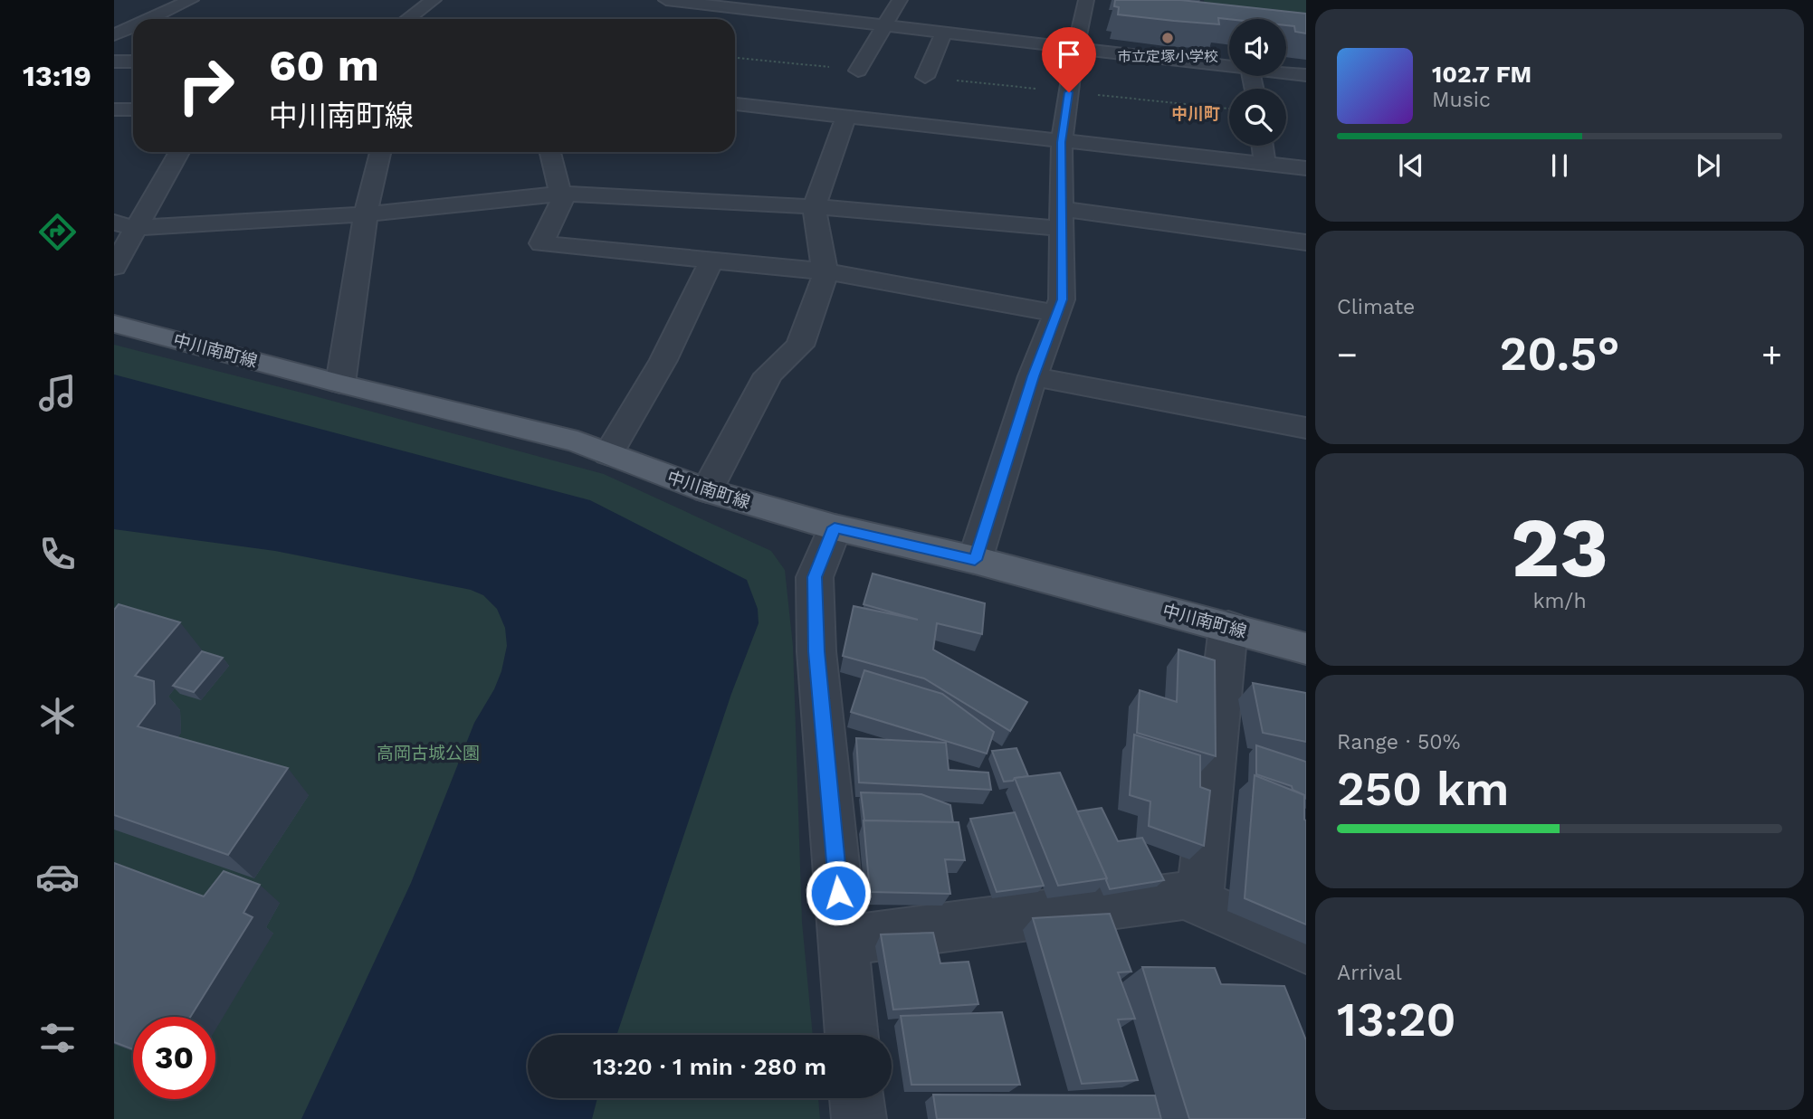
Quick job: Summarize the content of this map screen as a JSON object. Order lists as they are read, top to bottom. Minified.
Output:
{"streets":{"main road":["中川南町線"]},"districts":["中川町"],"parks":["高岡古城公園"],"places":["市立定塚小学校"],"page":{"tabs":"13:19","turn":["60 m","中川南町線"],"song":["102.7 FM","Music"],"tile":["Climate",["23","km/h"],["Range · 50%","250 km"],["Arrival","13:20"]],"heat":["−","20.5°","+"],"limit":"30","trip":"13:20 · 1 min · 280 m"}}
